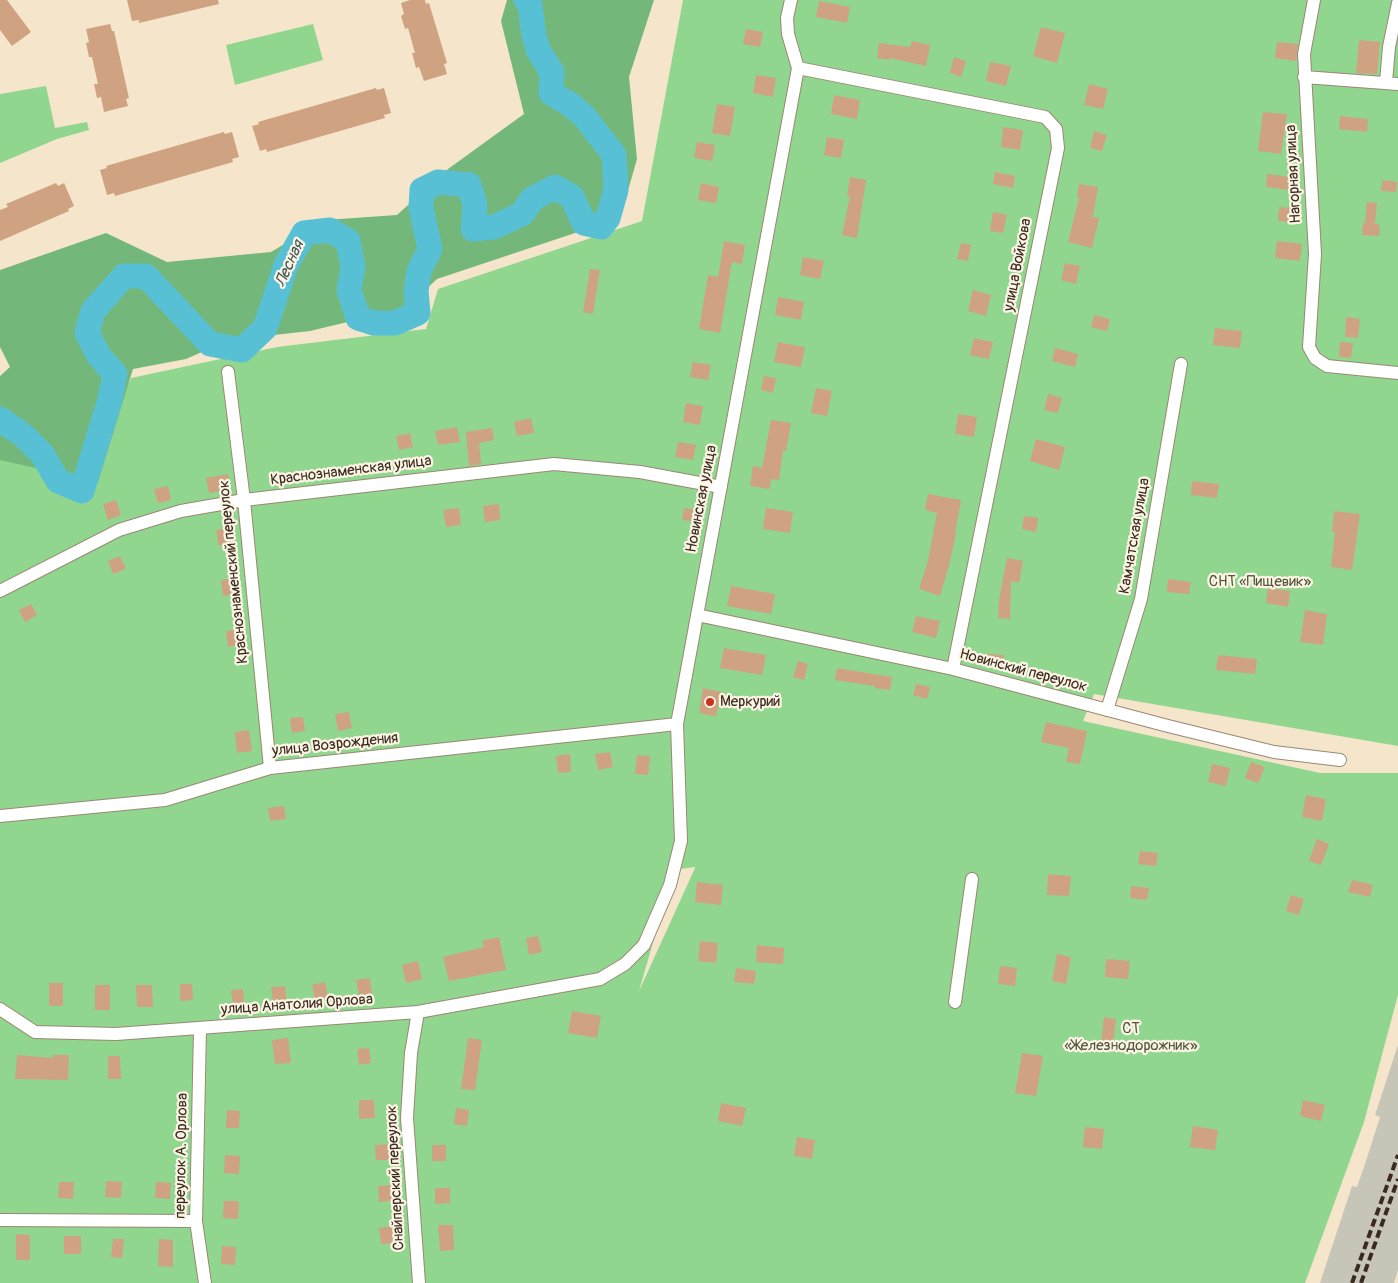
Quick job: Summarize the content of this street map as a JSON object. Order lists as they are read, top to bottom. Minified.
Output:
{"streets":{"street":["Нагорная улица","улица Войкова","Краснознаменская улица","Новинская улица","Камчатская улица","Краснознаменский переулок","Новинский переулок","улица Возрождения","улица Анатолия Орлова","переулок А. Орлова","Снайперский переулок"]},"crossings":[["улица Войкова","Новинская улица"],["улица Войкова","Новинский переулок"],["Краснознаменская улица","Новинская улица"],["Краснознаменская улица","Краснознаменский переулок"],["Новинская улица","Новинский переулок"],["Новинская улица","улица Возрождения"],["Новинская улица","улица Анатолия Орлова"],["Камчатская улица","Новинский переулок"],["Краснознаменский переулок","улица Возрождения"],["улица Анатолия Орлова","переулок А. Орлова"],["улица Анатолия Орлова","Снайперский переулок"]],"water":["Лесная"],"parks":["СНТ «Пищевик»","СТ «Железнодорожник»"],"places":["Меркурий"]}
